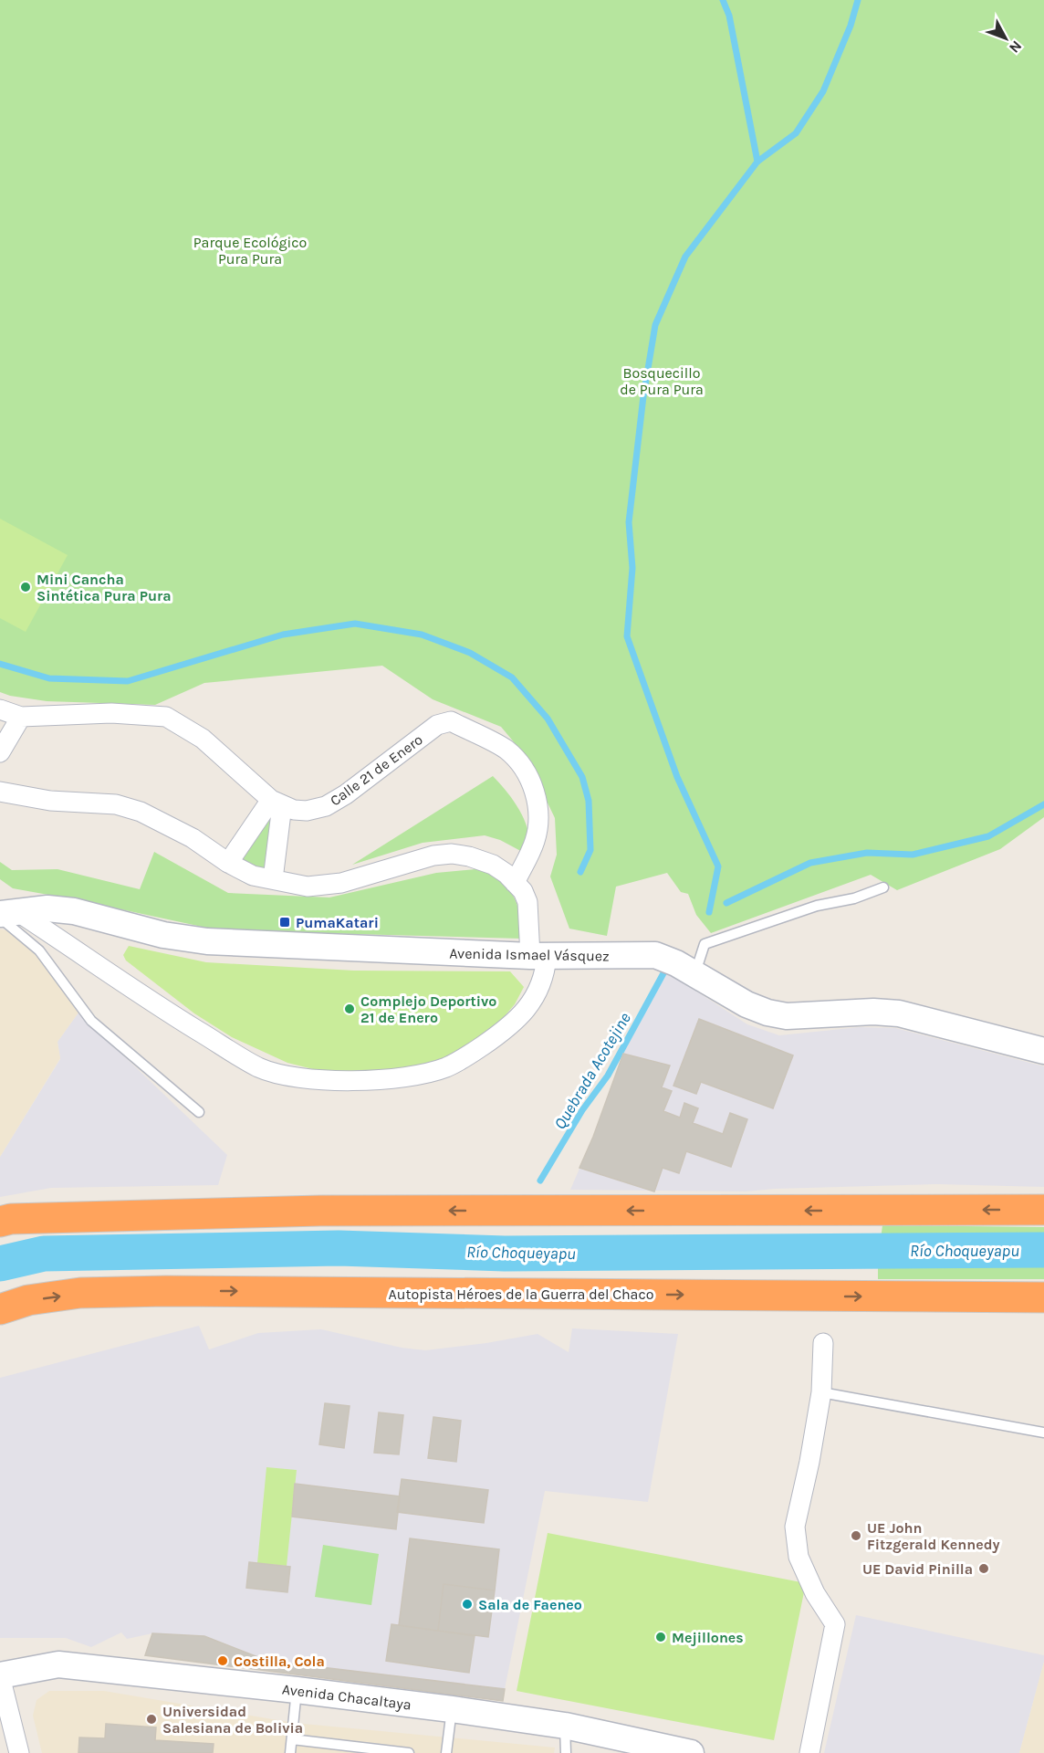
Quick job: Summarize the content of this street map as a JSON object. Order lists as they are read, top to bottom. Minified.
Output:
{"streets":{"highway":["Autopista Héroes de la Guerra del Chaco"],"main road":["Avenida Ismael Vásquez","Avenida Chacaltaya"],"street":["Calle 21 de Enero"]},"water":["Quebrada Acotejine","Río Choqueyapu"],"parks":["Parque Ecológico Pura Pura","Bosquecillo de Pura Pura"],"places":{"other":["Mini Cancha Sintética Pura Pura","Complejo Deportivo 21 de Enero","UE John Fitzgerald Kennedy","UE David Pinilla","Sala de Faeneo","Mejillones","Costilla, Cola","Universidad Salesiana de Bolivia"],"transit":["PumaKatari"]},"north":"bottom right"}
